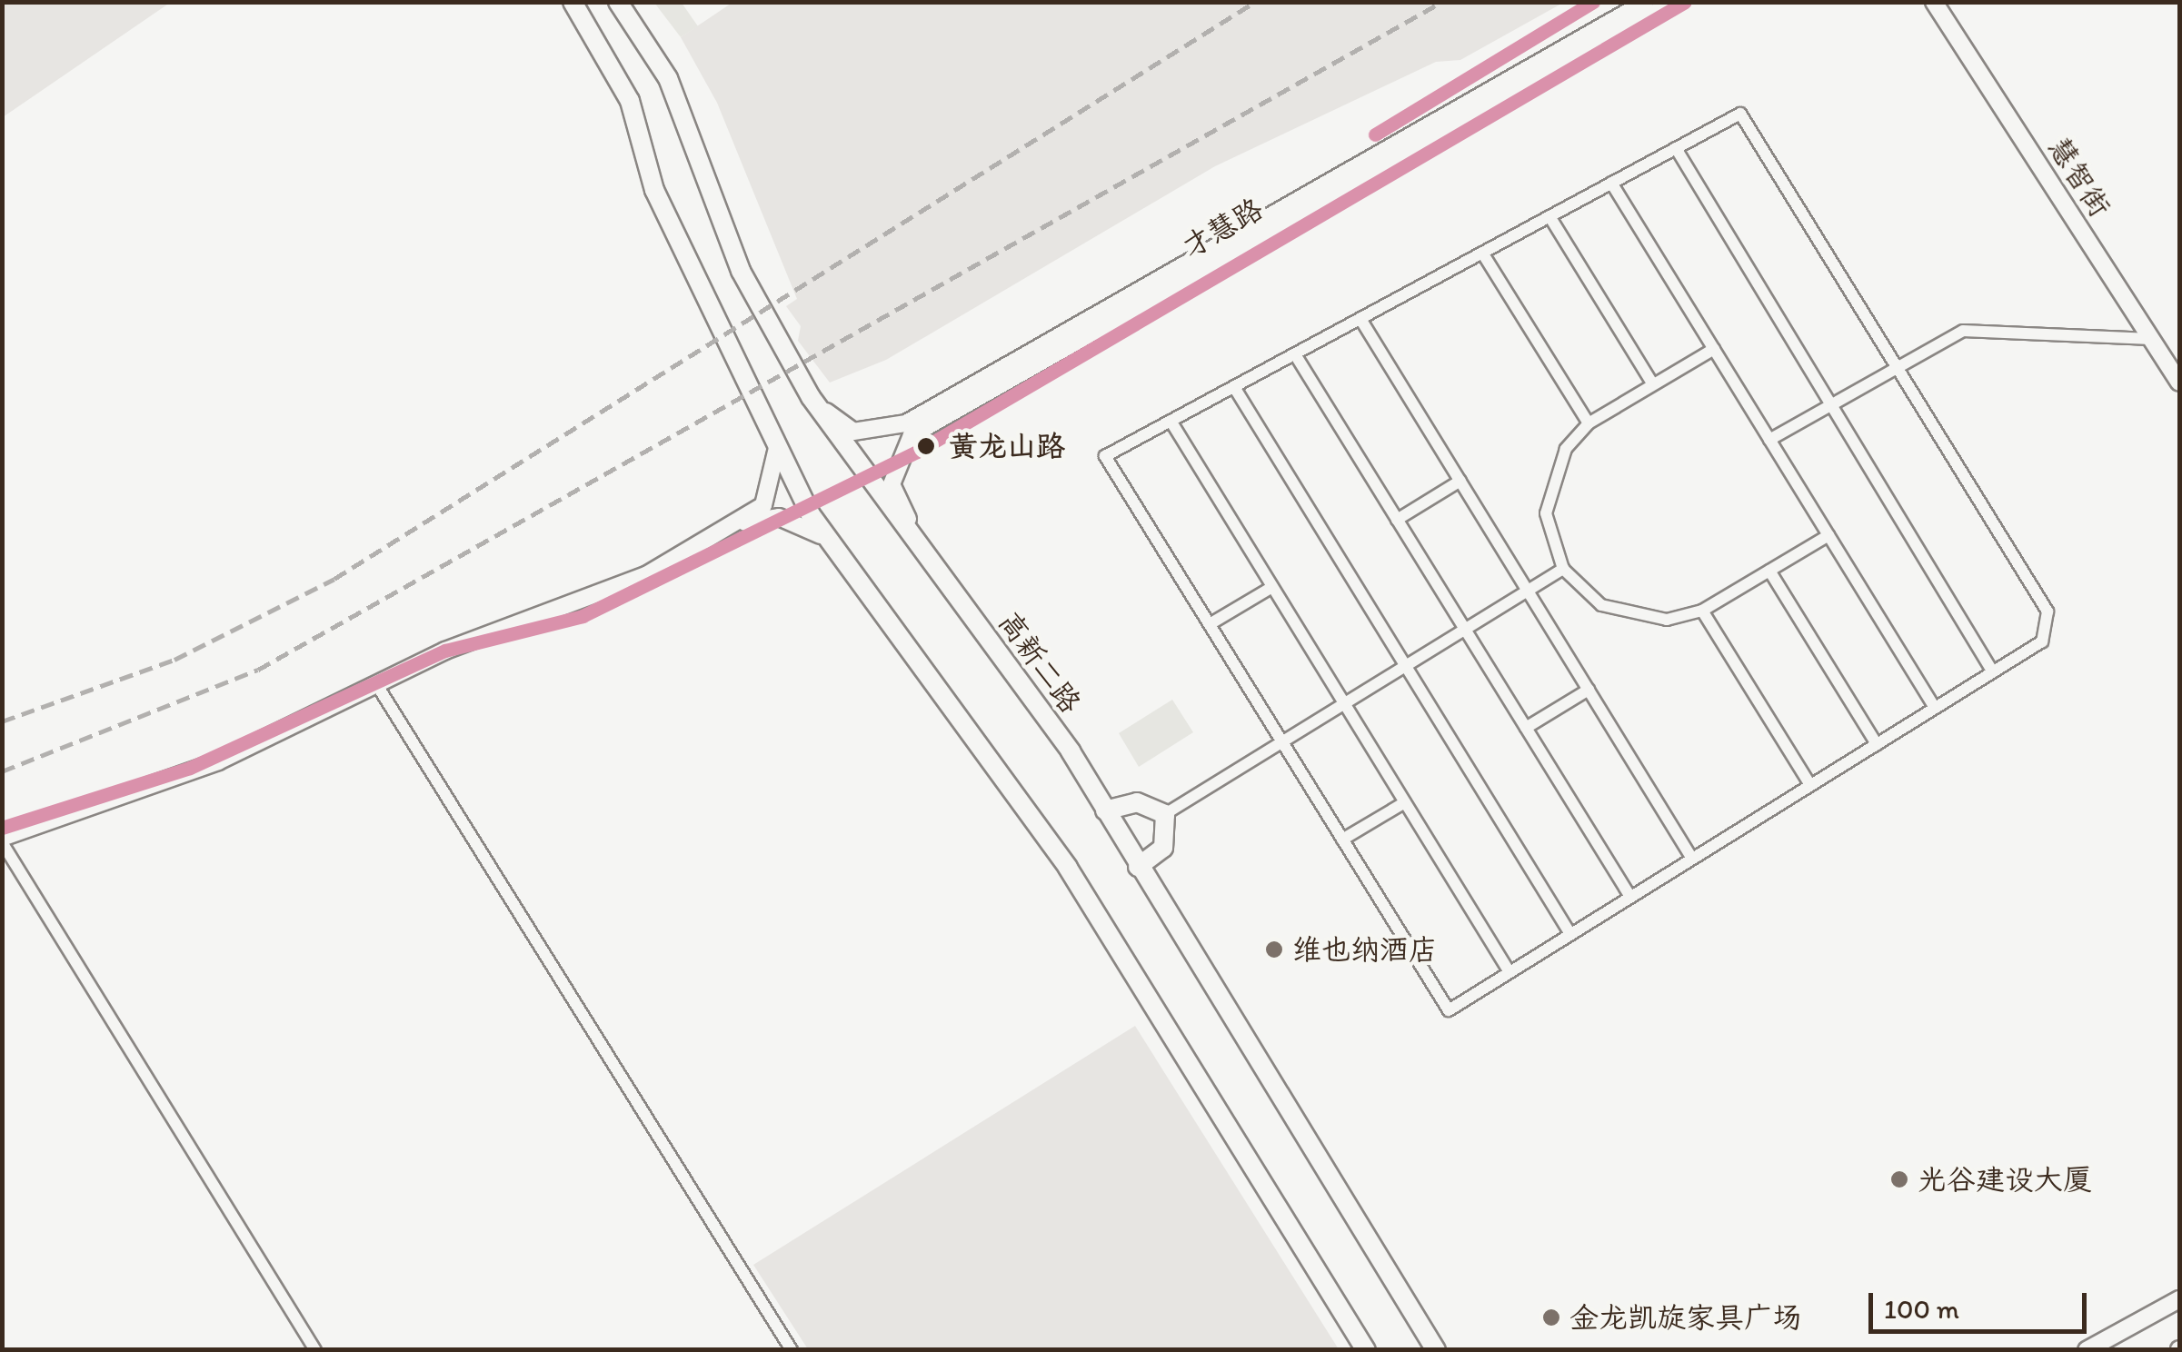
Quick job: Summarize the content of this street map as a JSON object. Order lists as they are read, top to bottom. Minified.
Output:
{"streets":{"main road":["高新二路"],"street":["慧智街","才慧路"]},"crossings":[["才慧路","高新二路"]],"places":["黄龙山路","维也纳酒店","光谷建设大厦","金龙凯旋家具广场"],"scale_bar":"100 m"}
